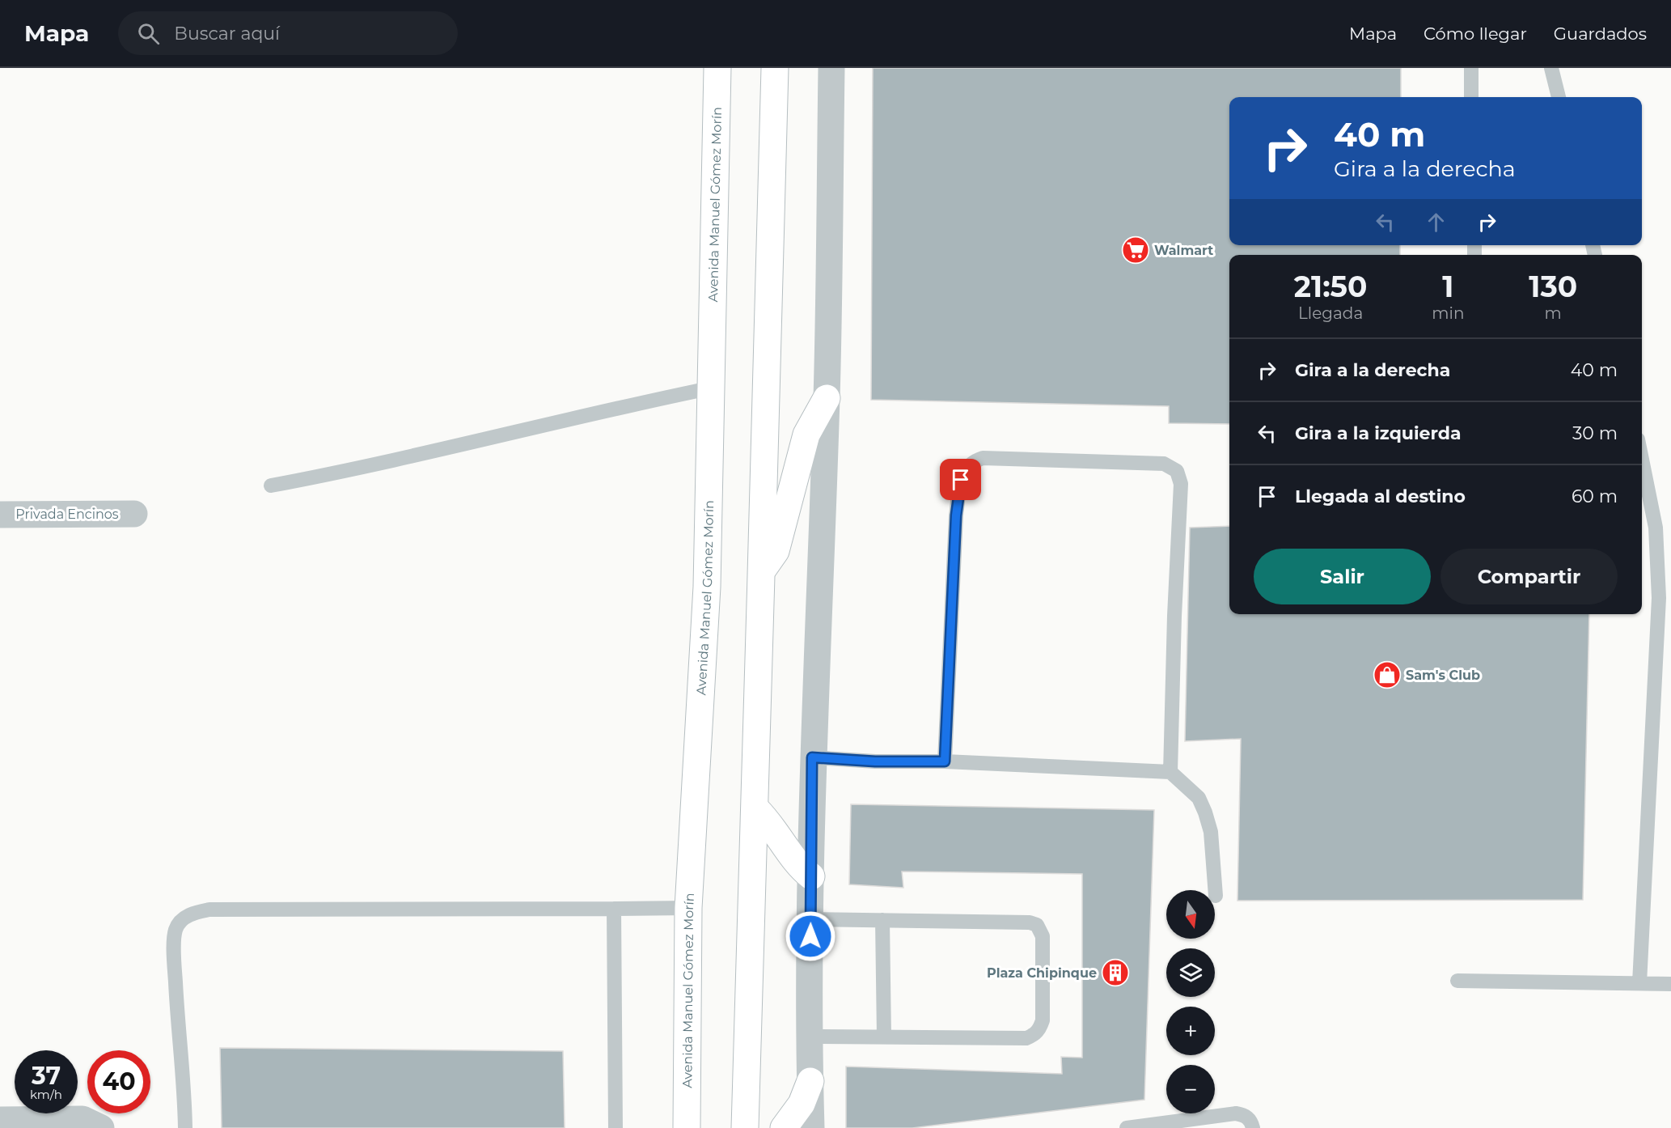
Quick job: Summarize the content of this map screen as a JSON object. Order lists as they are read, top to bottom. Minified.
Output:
{"streets":{"main road":["Avenida Manuel Gómez Morín"],"street":["Privada Encinos"]},"places":{"supermarket":["Walmart"],"shop":["Sam's Club"],"building":["Plaza Chipinque"]},"north":"bottom","page":{"header":"Mapa","search":"Buscar aquí","nav":["Mapa","Cómo llegar","Guardados"],"turn":["40 m","Gira a la derecha"],"eta":["21:50","Llegada","1","min","130","m"],"list":[{"name":"Gira a la derecha","value":"40 m"},{"name":"Gira a la izquierda","value":"30 m"},{"name":"Llegada al destino","value":"60 m"}],"buttons":["Salir","Compartir"],"map_buttons":["+","−"],"speed":"37 km/h","limit":"40"}}
